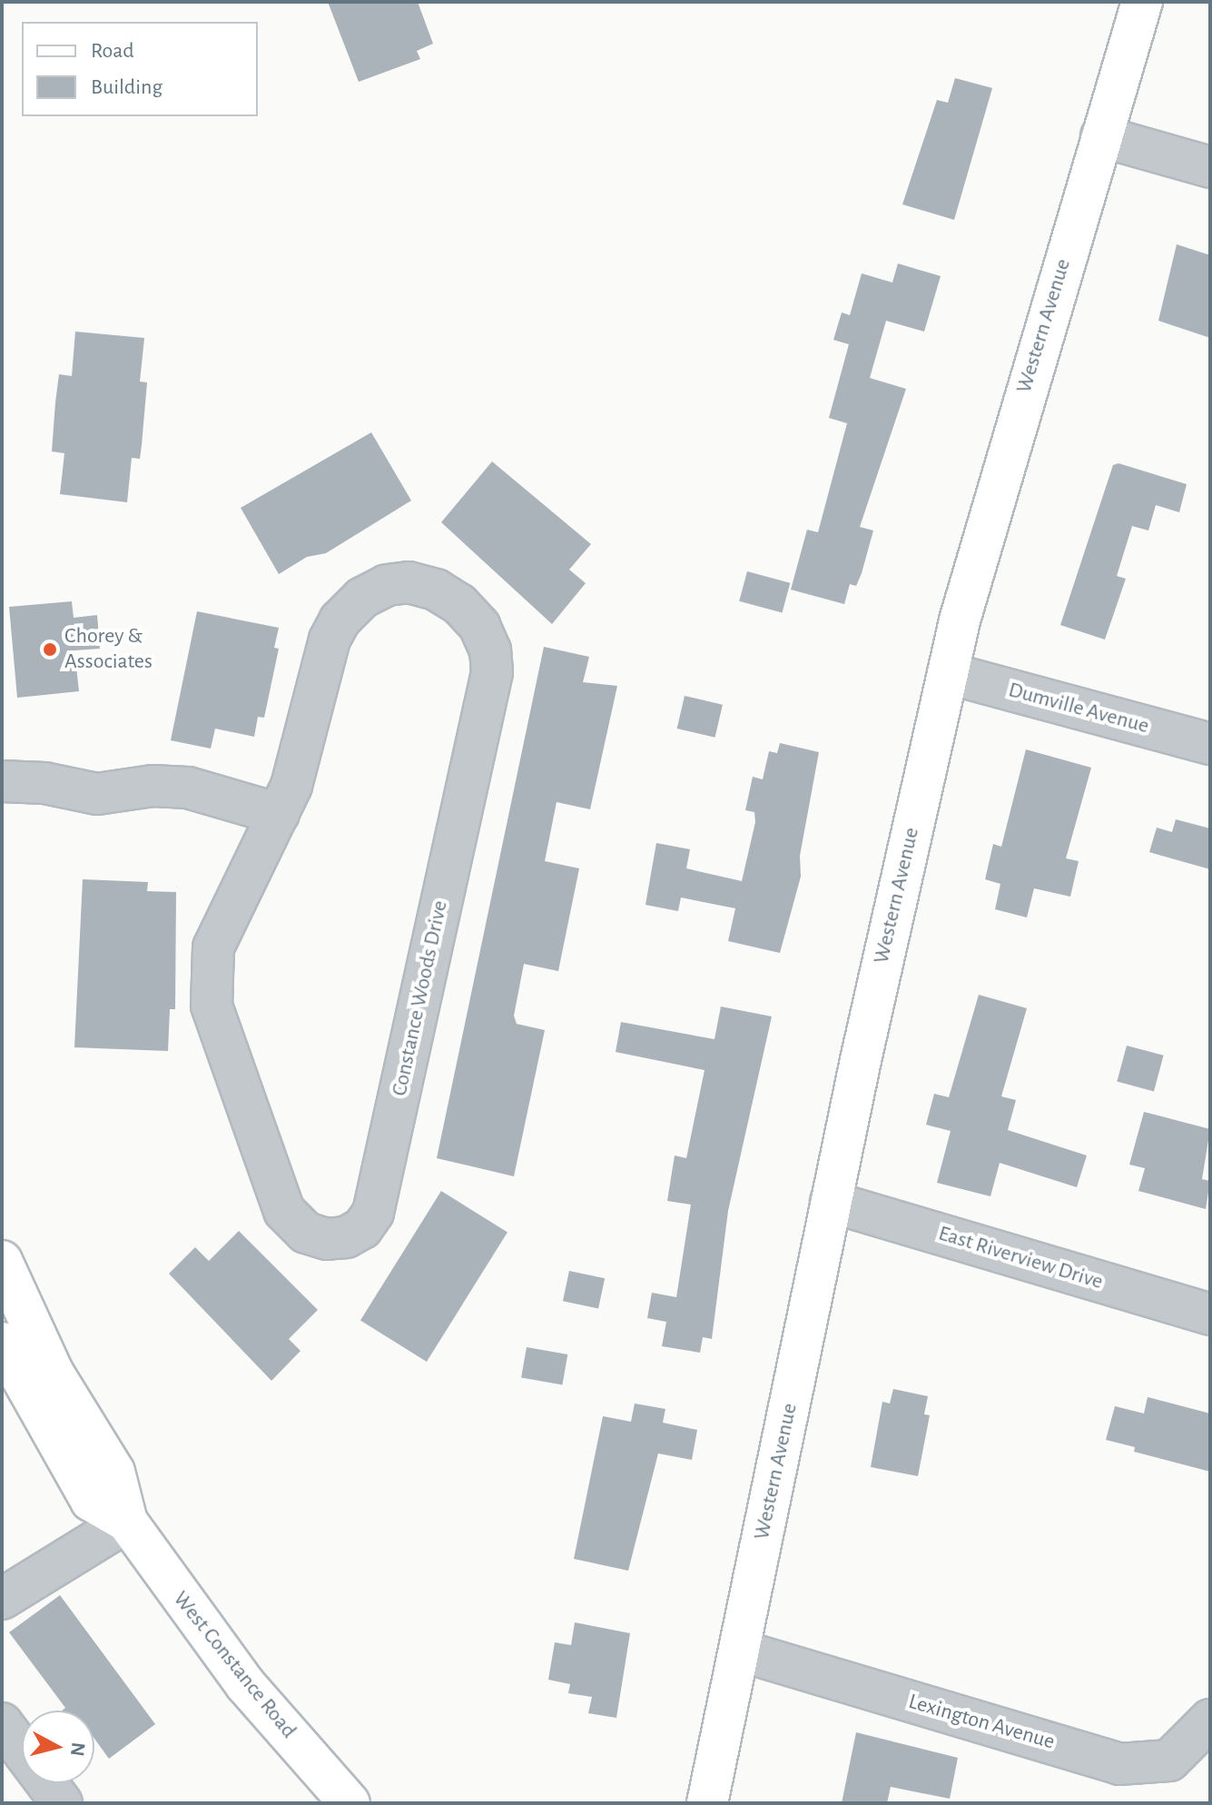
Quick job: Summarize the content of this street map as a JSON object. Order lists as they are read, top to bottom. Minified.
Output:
{"streets":{"street":["Western Avenue","Dumville Avenue","Constance Woods Drive","East Riverview Drive","West Constance Road","Lexington Avenue"]},"crossings":[["Western Avenue","Dumville Avenue"],["Western Avenue","East Riverview Drive"],["Western Avenue","Lexington Avenue"]],"places":["Chorey & Associates"],"legend":["Road","Building"],"north":"right"}
